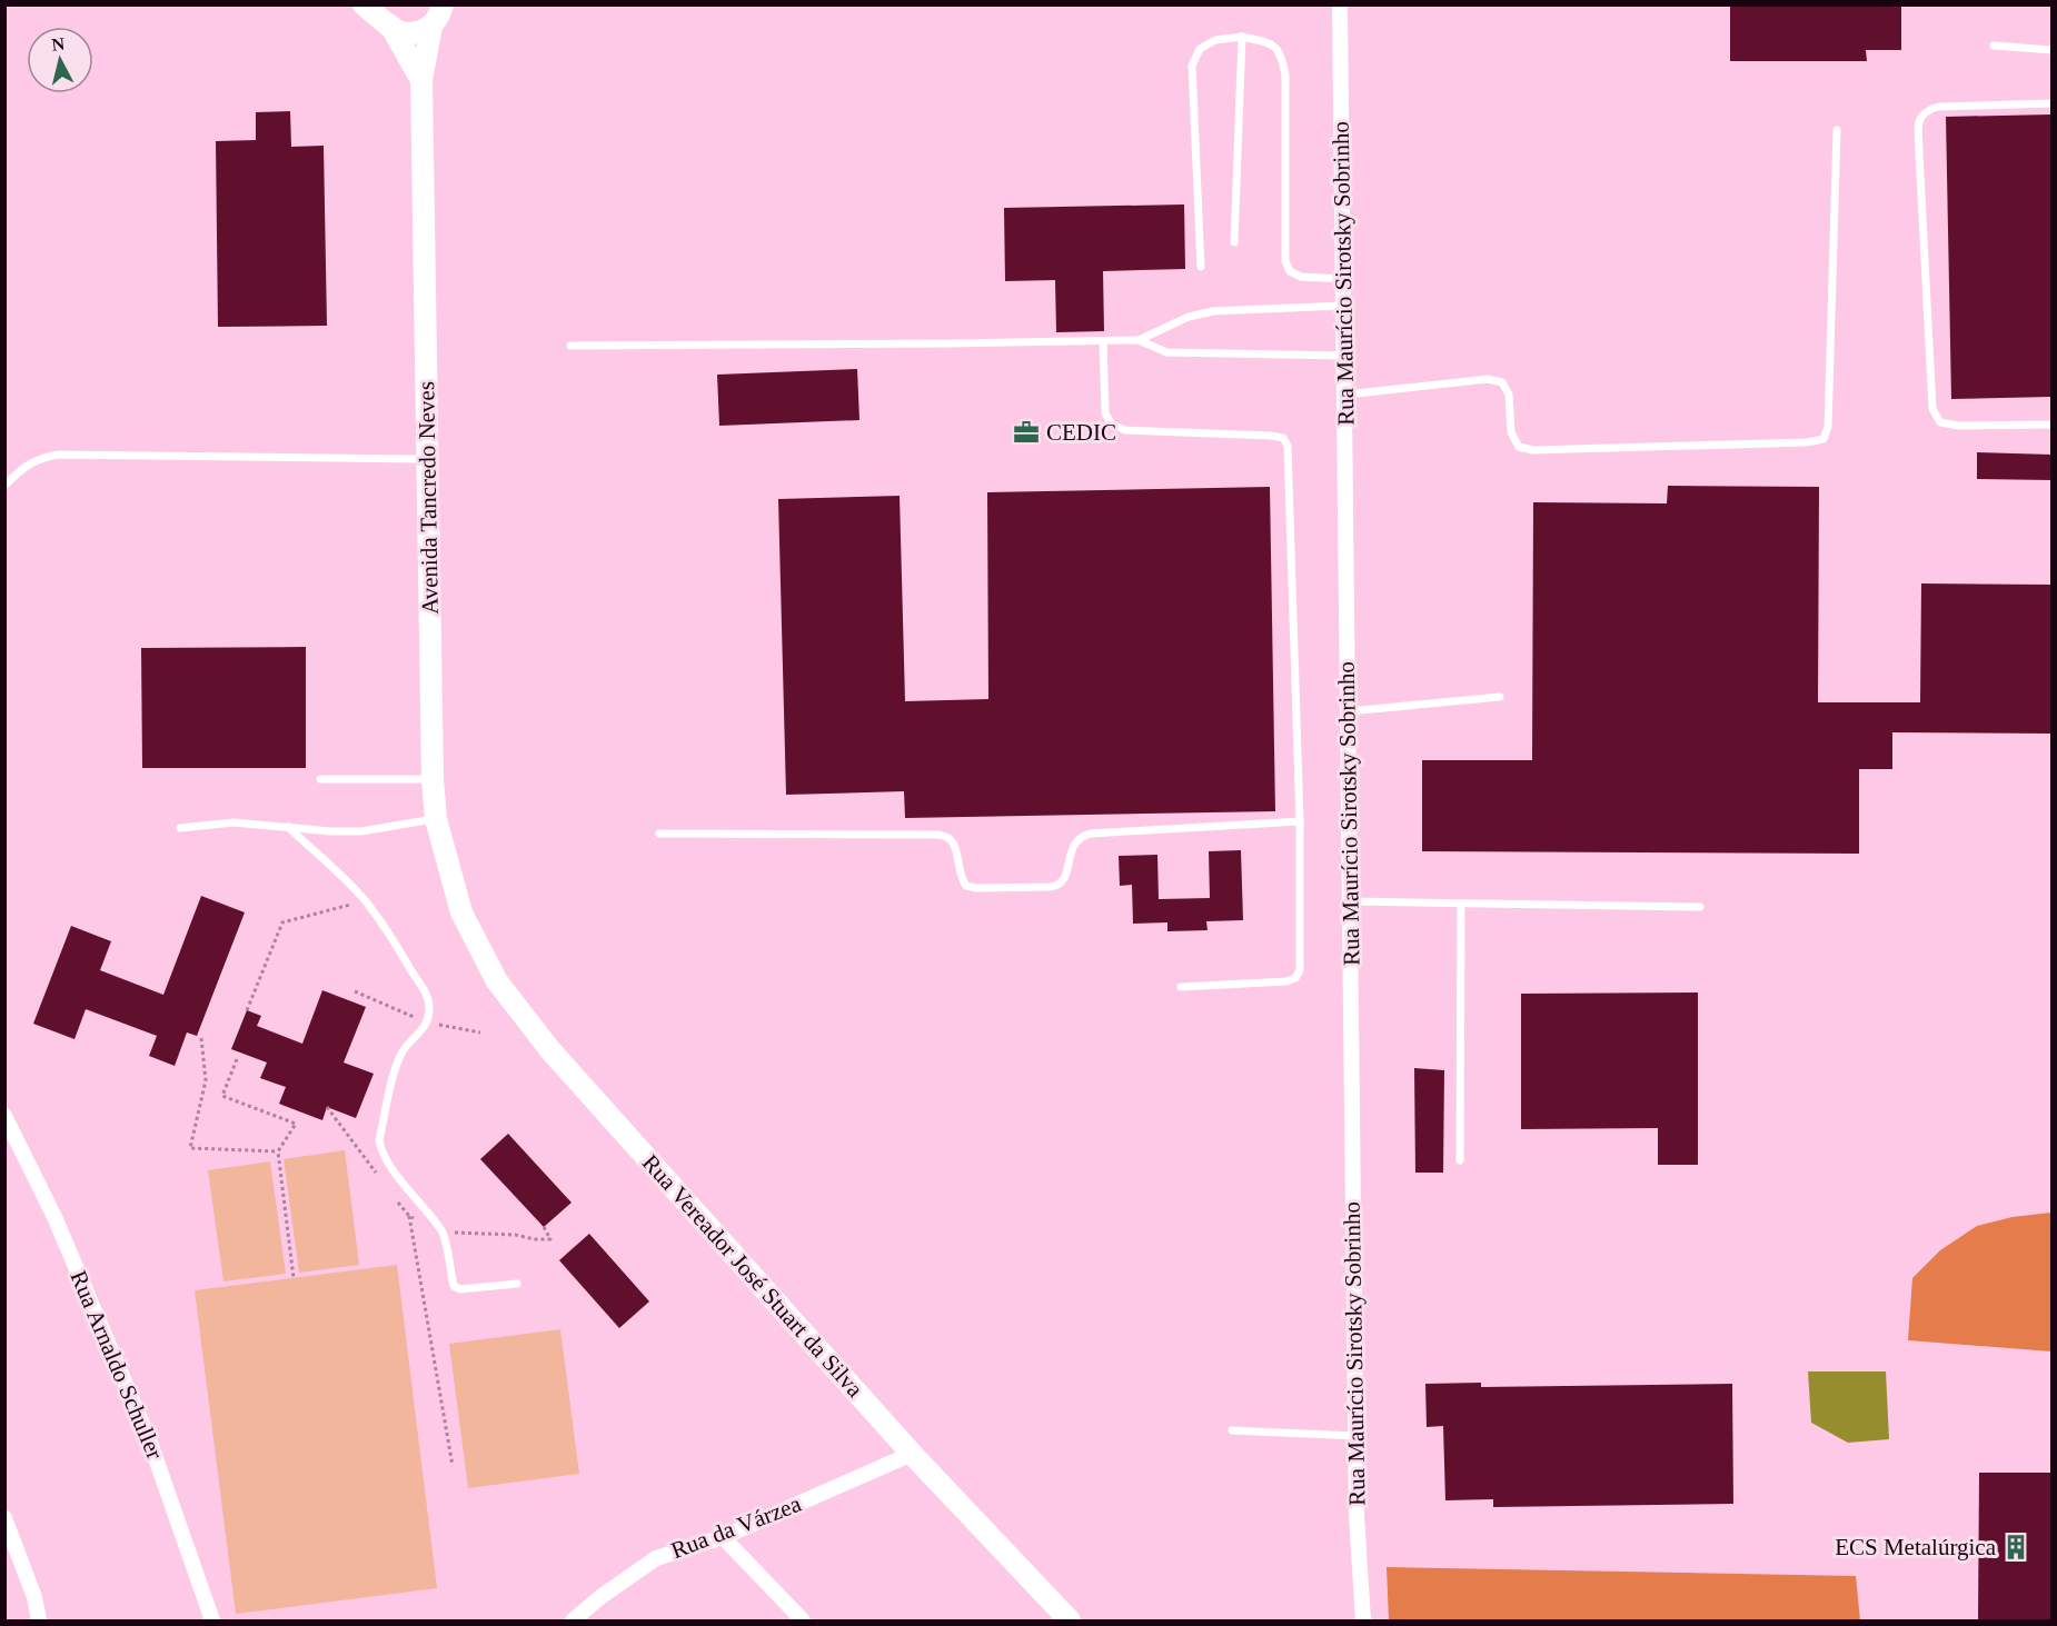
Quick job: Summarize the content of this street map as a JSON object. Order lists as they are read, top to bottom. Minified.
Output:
{"streets":{"main road":["Avenida Tancredo Neves","Rua Vereador José Stuart da Silva"],"street":["Rua Maurício Sirotsky Sobrinho","Rua Arnaldo Schuller","Rua da Várzea"]},"crossings":[["Avenida Tancredo Neves","Rua Vereador José Stuart da Silva"],["Rua Vereador José Stuart da Silva","Rua da Várzea"]],"places":{"office":["CEDIC"],"building":["ECS Metalúrgica"]},"north":"top"}
